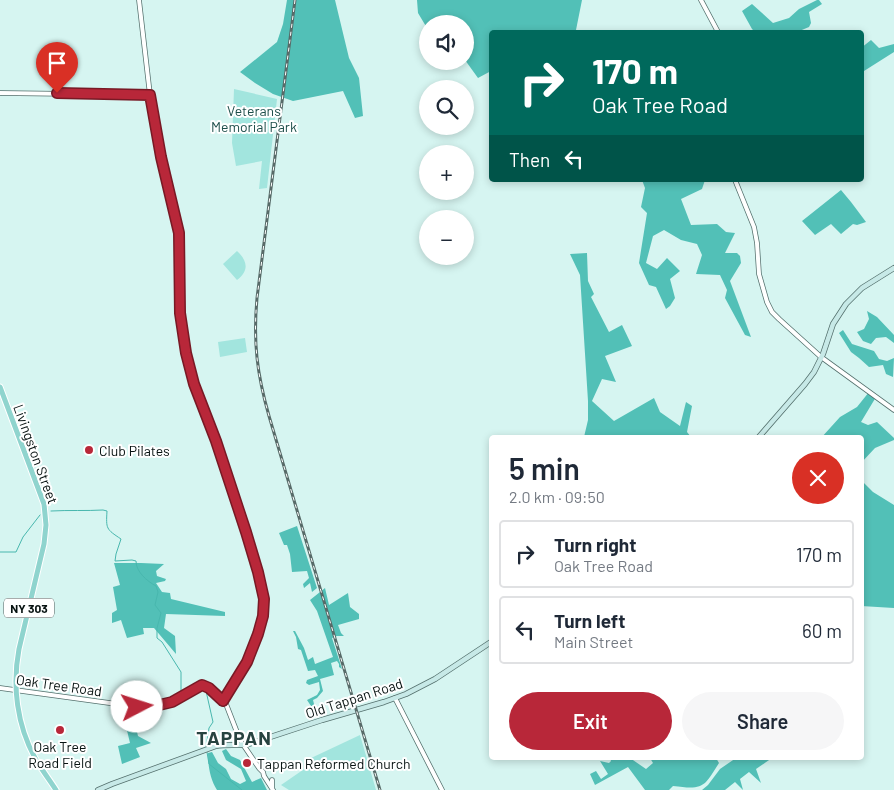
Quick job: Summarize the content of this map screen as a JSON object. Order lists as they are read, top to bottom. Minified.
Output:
{"streets":{"main road":["Livingston Street","NY 303","Old Tappan Road"],"street":["Oak Tree Road"]},"crossings":[["Livingston Street","NY 303"],["Livingston Street","Oak Tree Road"],["NY 303","Oak Tree Road"]],"districts":["TAPPAN"],"parks":["Veterans Memorial Park"],"places":["Club Pilates","Oak Tree Road Field","Tappan Reformed Church"],"page":{"map_buttons":["+","−"],"turn":["170 m","Oak Tree Road"],"then":"Then","heading":["5 min","2.0 km · 09:50"],"list":[{"name":"Turn right","note":"Oak Tree Road","value":"170 m"},{"name":"Turn left","note":"Main Street","value":"60 m"}],"buttons":["Exit","Share"]}}
